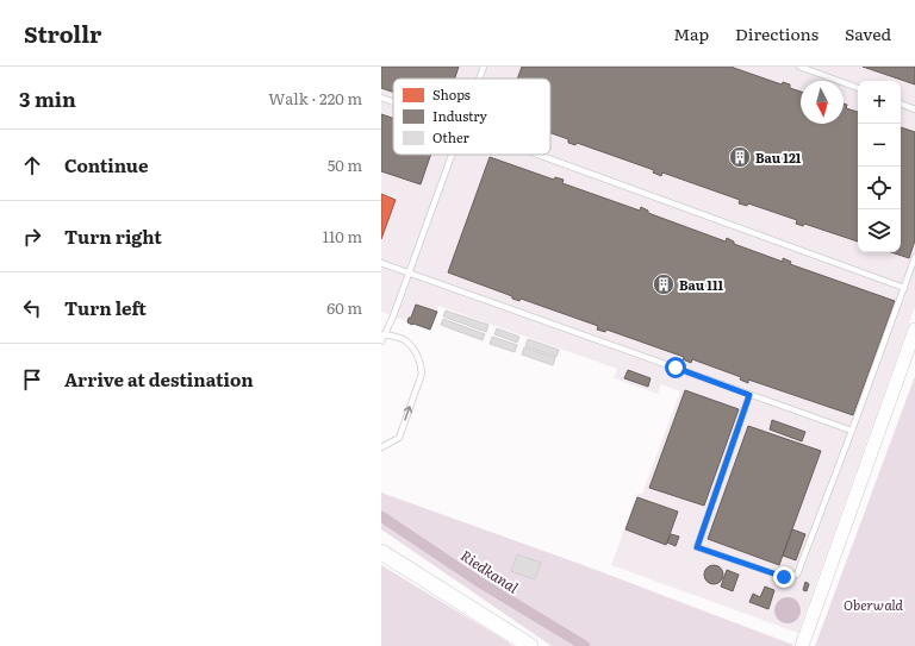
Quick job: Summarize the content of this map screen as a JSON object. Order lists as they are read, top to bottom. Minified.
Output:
{"water":["Riedkanal"],"parks":["Oberwald"],"places":{"building":["Bau 121","Bau 111"]},"legend":["Shops","Industry","Other"],"north":"bottom","page":{"header":"Strollr","nav":["Map","Directions","Saved"],"heading":["3 min","Walk · 220 m"],"map_buttons":["+","−"],"list":[["Continue","50 m"],["Turn right","110 m"],["Turn left","60 m"],"Arrive at destination"]}}
